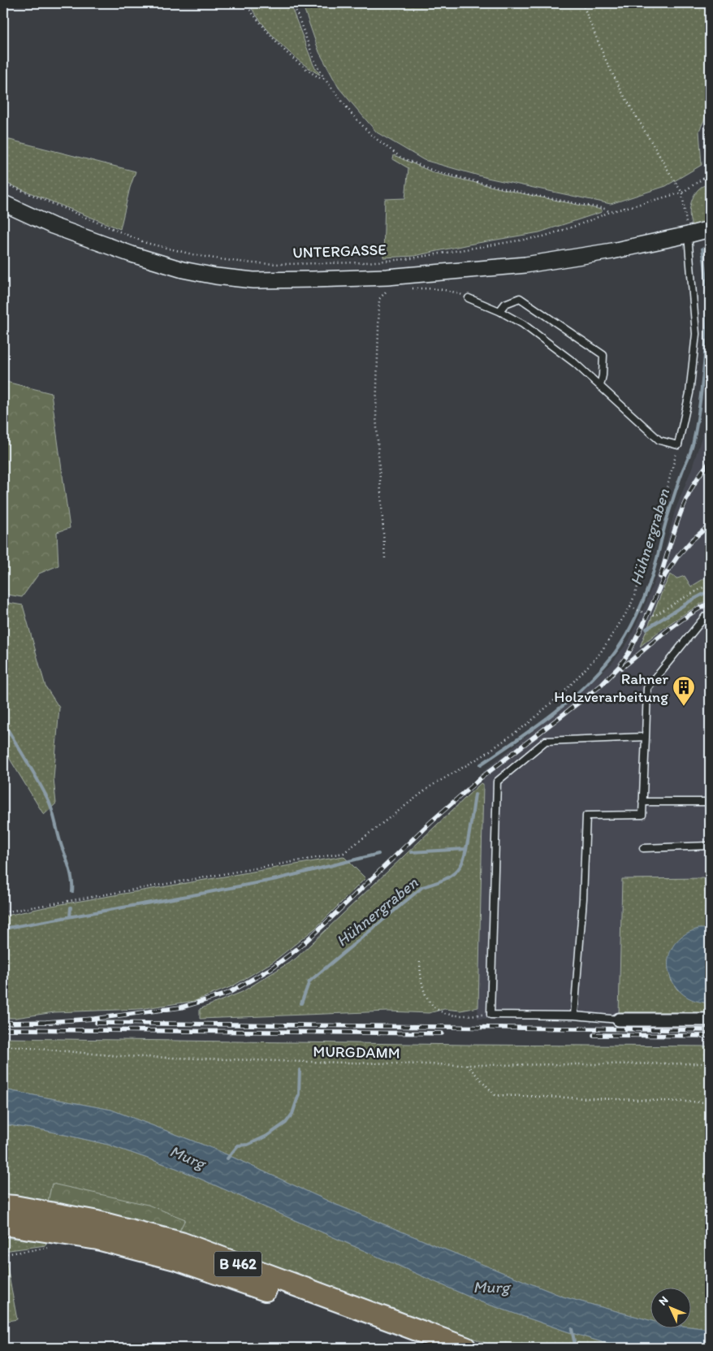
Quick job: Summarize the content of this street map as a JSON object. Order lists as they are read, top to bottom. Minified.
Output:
{"streets":{"highway":["B 462"],"path":["UNTERGASSE","MURGDAMM"]},"water":["Hühnergraben","Murg"],"places":{"building":["Rahner Holzverarbeitung"]},"north":"top left"}
